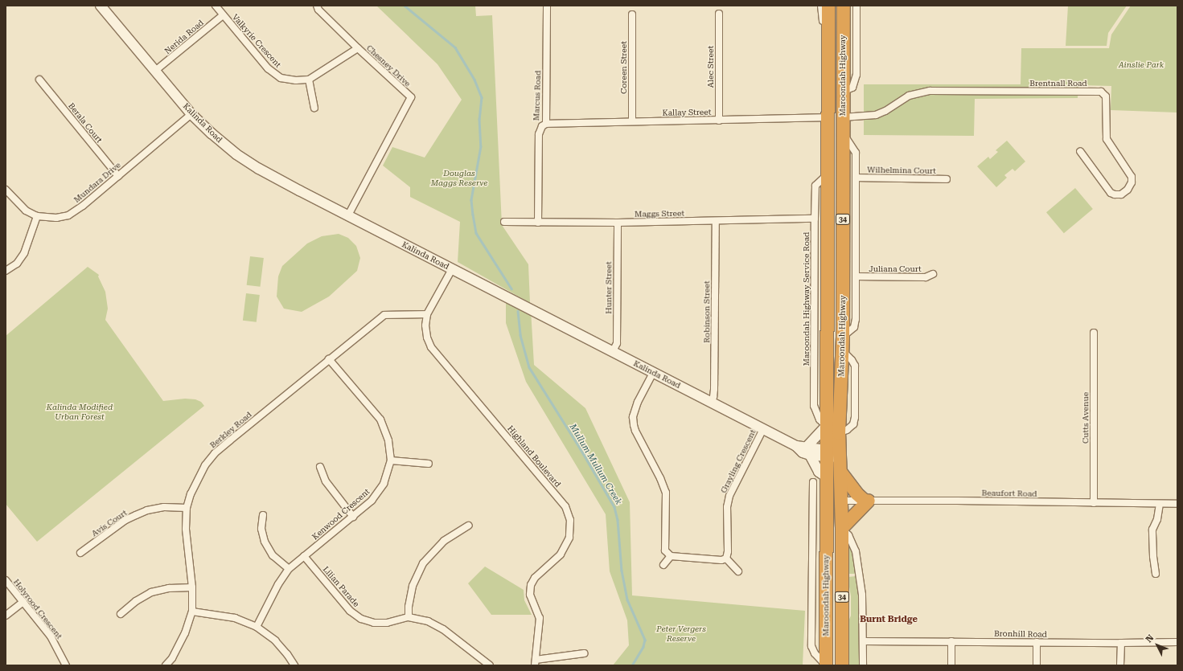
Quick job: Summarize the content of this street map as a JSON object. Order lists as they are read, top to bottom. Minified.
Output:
{"streets":{"highway":["Maroondah Highway","34"],"street":["Nerida Road","Valkyrie Crescent","Chesney Drive","Alec Street","Coreen Street","Brentnall Road","Marcus Road","Kallay Street","Berala Court","Kalinda Road","Wilhelmina Court","Mundara Drive","Maggs Street","Juliana Court","Hunter Street","Maroondah Highway Service Road","Robinson Street","Cutts Avenue","Berkley Road","Highland Boulevard","Grayling Crescent","Beaufort Road","Kenwood Crescent","Avis Court","Lilian Parade","Holyrood Crescent","Bronhill Road"]},"crossings":[["Nerida Road","Valkyrie Crescent"],["Nerida Road","Kalinda Road"],["Chesney Drive","Kalinda Road"],["Alec Street","Kallay Street"],["Coreen Street","Kallay Street"],["Maroondah Highway","Brentnall Road"],["Maroondah Highway","Kallay Street"],["Maroondah Highway","Kalinda Road"],["Maroondah Highway","Maroondah Highway Service Road"],["Maroondah Highway","Beaufort Road"],["Marcus Road","Kallay Street"],["Marcus Road","Maggs Street"],["Berala Court","Mundara Drive"],["Kalinda Road","Mundara Drive"],["Kalinda Road","Hunter Street"],["Kalinda Road","Robinson Street"],["Kalinda Road","Highland Boulevard"],["Kalinda Road","Grayling Crescent"],["Maggs Street","Hunter Street"],["Maggs Street","Maroondah Highway Service Road"],["Maggs Street","Robinson Street"],["Cutts Avenue","Beaufort Road"],["Berkley Road","Highland Boulevard"],["Berkley Road","Kenwood Crescent"],["Berkley Road","Avis Court"],["Kenwood Crescent","Lilian Parade"]],"districts":["Burnt Bridge"],"water":["Mullum Mullum Creek"],"parks":["Ainslie Park","Douglas Maggs Reserve","Kalinda Modified Urban Forest","Peter Vergers Reserve"],"north":"top left"}
